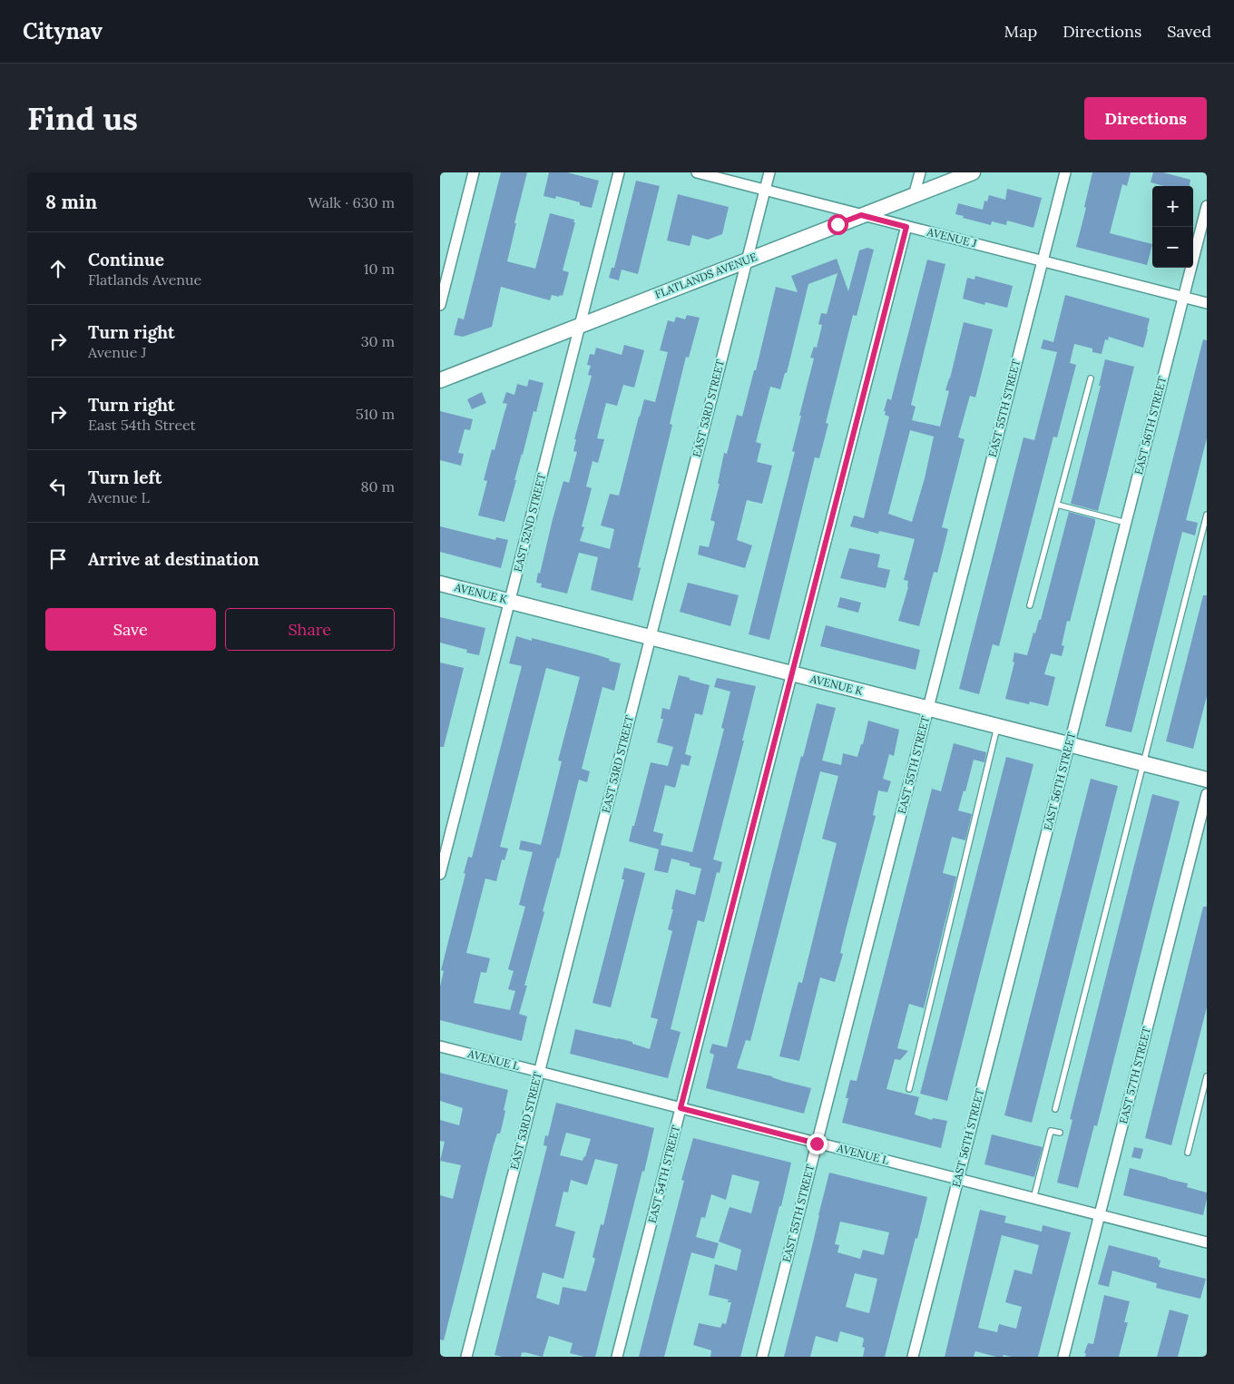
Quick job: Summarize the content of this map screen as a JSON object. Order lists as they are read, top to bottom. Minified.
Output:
{"streets":{"street":["AVENUE J","FLATLANDS AVENUE","EAST 53RD STREET","EAST 55TH STREET","EAST 56TH STREET","EAST 52ND STREET","AVENUE K","AVENUE L","EAST 57TH STREET","EAST 54TH STREET"]},"crossings":[["AVENUE J","FLATLANDS AVENUE"],["AVENUE J","EAST 53RD STREET"],["AVENUE J","EAST 55TH STREET"],["AVENUE J","EAST 56TH STREET"],["AVENUE J","EAST 54TH STREET"],["FLATLANDS AVENUE","EAST 53RD STREET"],["FLATLANDS AVENUE","EAST 52ND STREET"],["EAST 53RD STREET","AVENUE K"],["EAST 53RD STREET","AVENUE L"],["EAST 55TH STREET","AVENUE K"],["EAST 55TH STREET","AVENUE L"],["EAST 56TH STREET","AVENUE K"],["EAST 56TH STREET","AVENUE L"],["EAST 52ND STREET","AVENUE K"],["AVENUE K","EAST 54TH STREET"],["AVENUE L","EAST 57TH STREET"],["AVENUE L","EAST 54TH STREET"]],"page":{"header":"Citynav","nav":["Map","Directions","Saved"],"buttons":["Directions",["Save","Share"]],"title":"Find us","heading":["8 min","Walk · 630 m"],"map_buttons":["+","−"],"list":[["Continue","Flatlands Avenue","10 m"],["Turn right","Avenue J","30 m"],["Turn right","East 54th Street","510 m"],["Turn left","Avenue L","80 m"],"Arrive at destination"]}}
